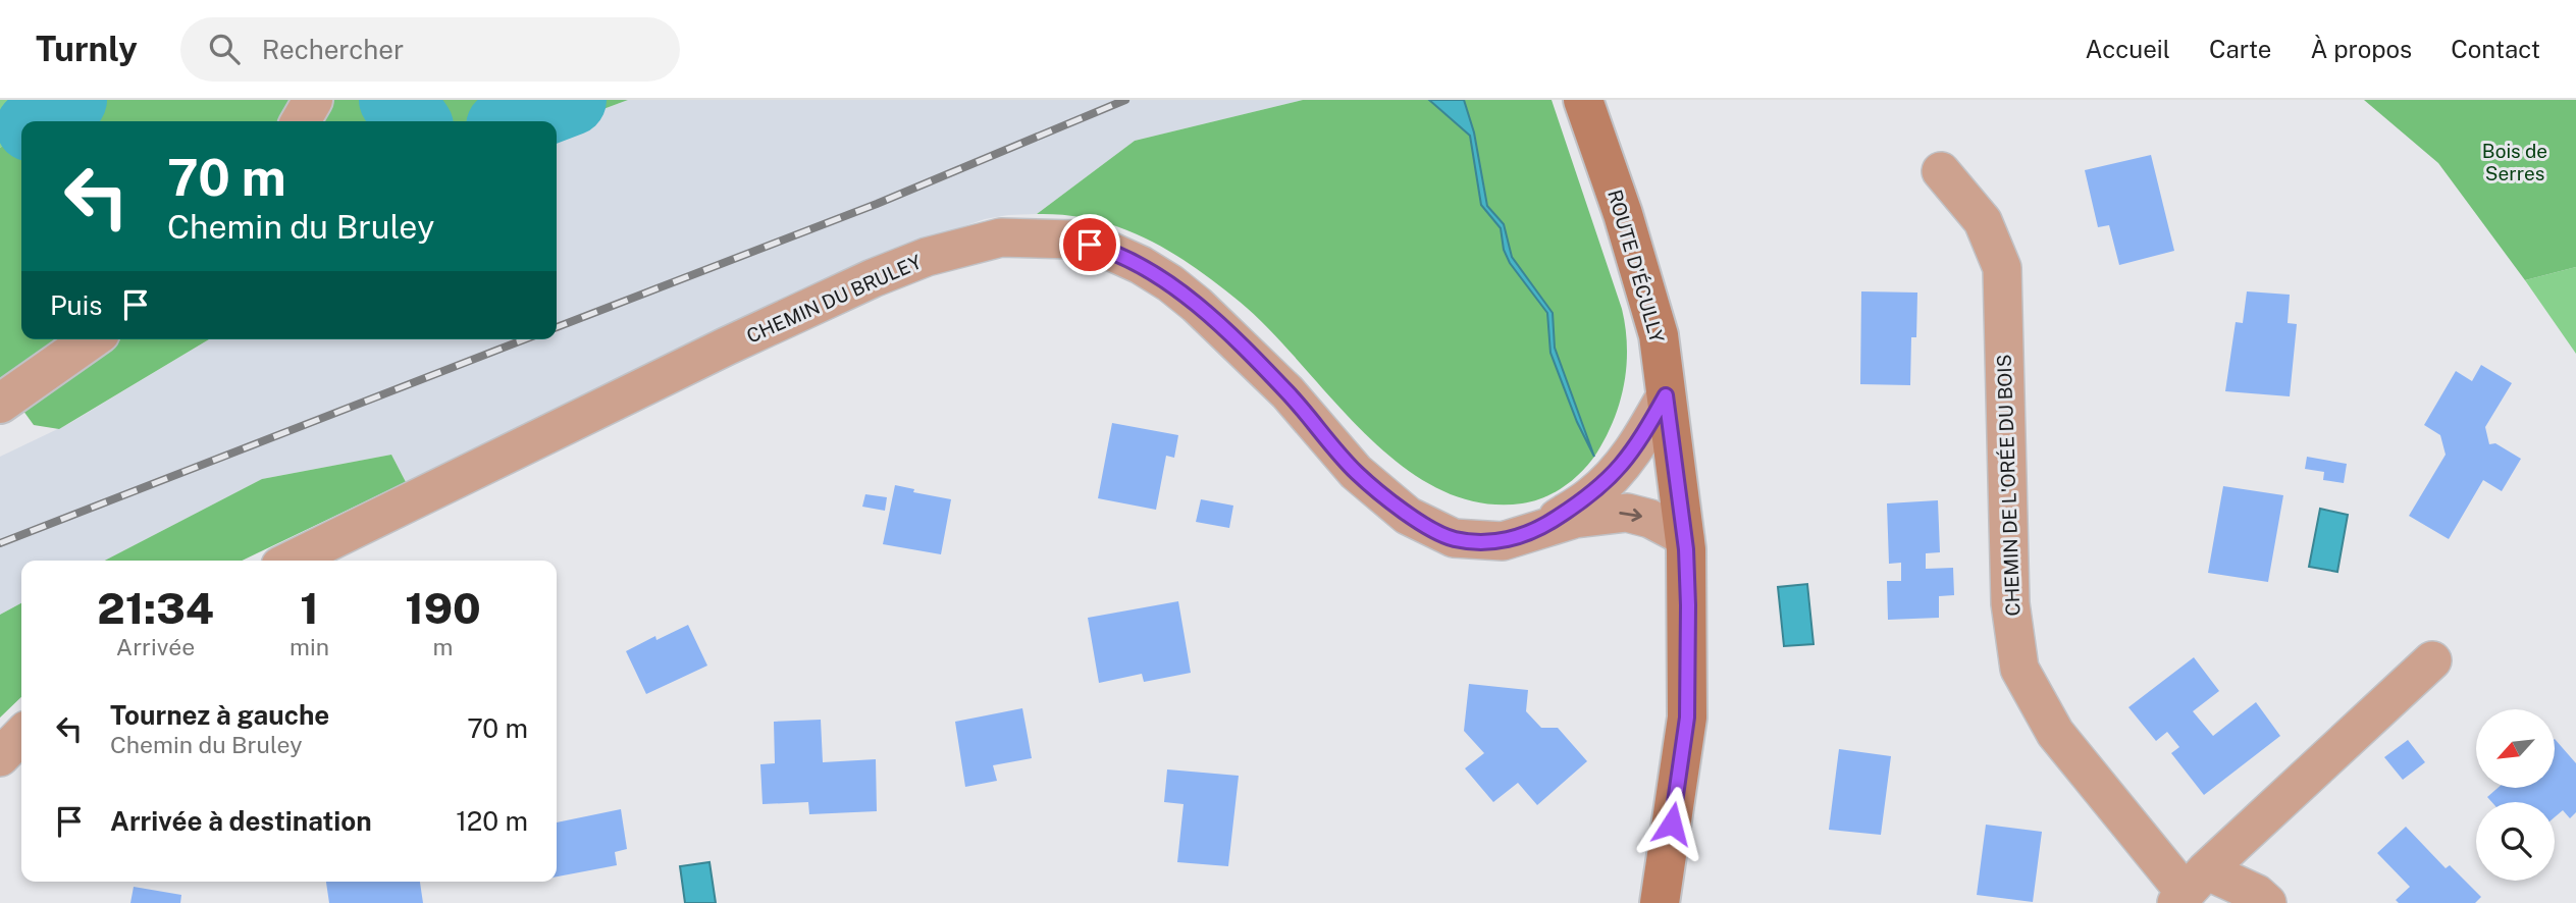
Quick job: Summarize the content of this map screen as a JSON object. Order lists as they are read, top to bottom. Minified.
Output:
{"streets":{"main road":["ROUTE D'ÉCULLY"],"street":["CHEMIN DU BRULEY","CHEMIN DE L'ORÉE DU BOIS"]},"crossings":[["ROUTE D'ÉCULLY","CHEMIN DU BRULEY"]],"parks":["Bois de Serres"],"north":"bottom left","page":{"header":"Turnly","search":"Rechercher","nav":["Accueil","Carte","À propos","Contact"],"turn":["70 m","Chemin du Bruley"],"then":"Puis","eta":["21:34","Arrivée","1","min","190","m"],"list":[{"name":"Tournez à gauche","note":"Chemin du Bruley","value":"70 m"},{"name":"Arrivée à destination","value":"120 m"}]}}
